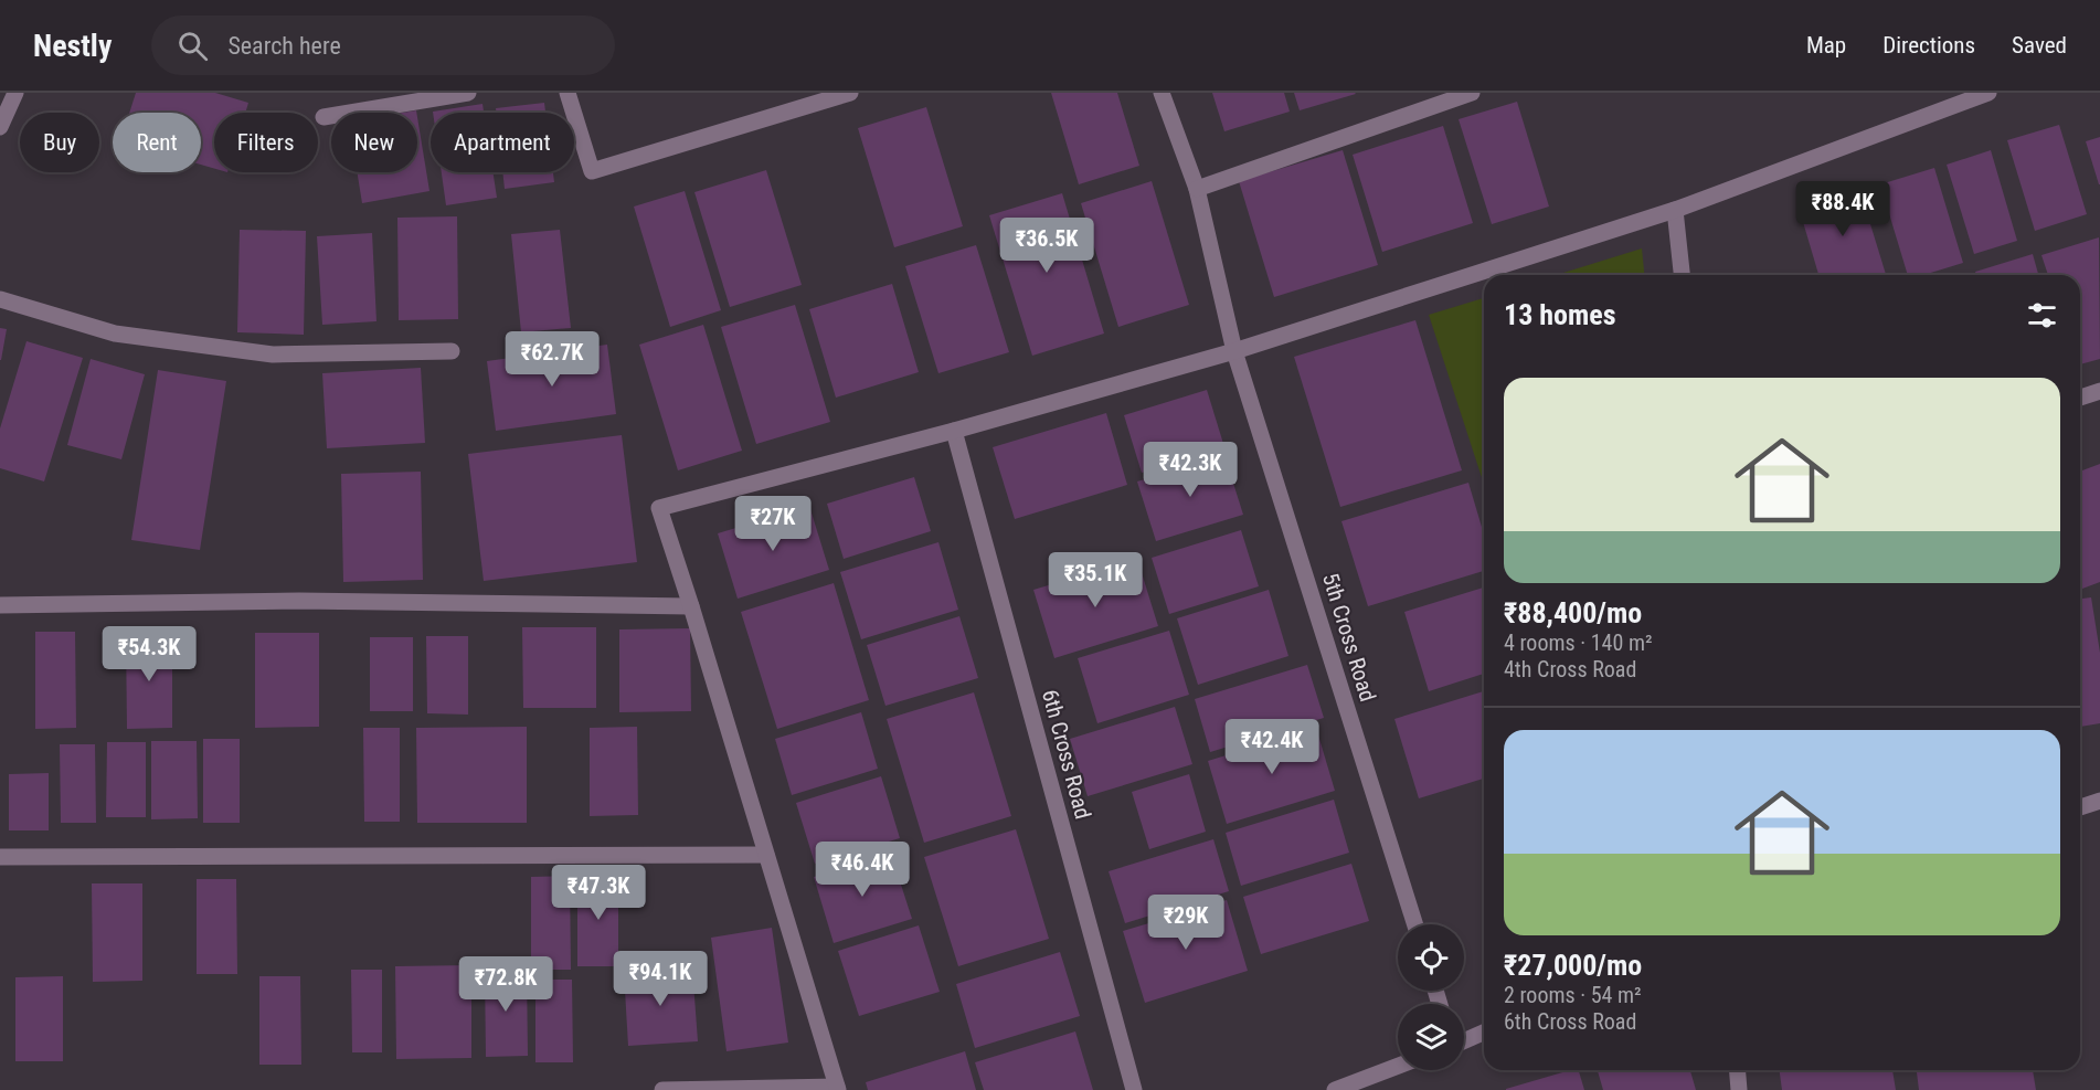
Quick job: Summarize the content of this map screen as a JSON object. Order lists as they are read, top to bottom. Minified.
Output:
{"streets":{"street":["5th Cross Road","6th Cross Road"]},"page":{"header":"Nestly","search":"Search here","nav":["Map","Directions","Saved"],"chip":["Buy","Rent","Filters","New","Apartment"],"price":["₹88.4K","₹36.5K","₹62.7K","₹42.3K","₹27K","₹35.1K","₹54.3K","₹42.4K","₹46.4K","₹47.3K","₹29K","₹94.1K","₹72.8K"],"heading":"13 homes","list":[{"name":"₹88,400/mo","note":"4 rooms · 140 m² · 4th Cross Road"},{"name":"₹27,000/mo","note":"2 rooms · 54 m² · 6th Cross Road"}]}}
